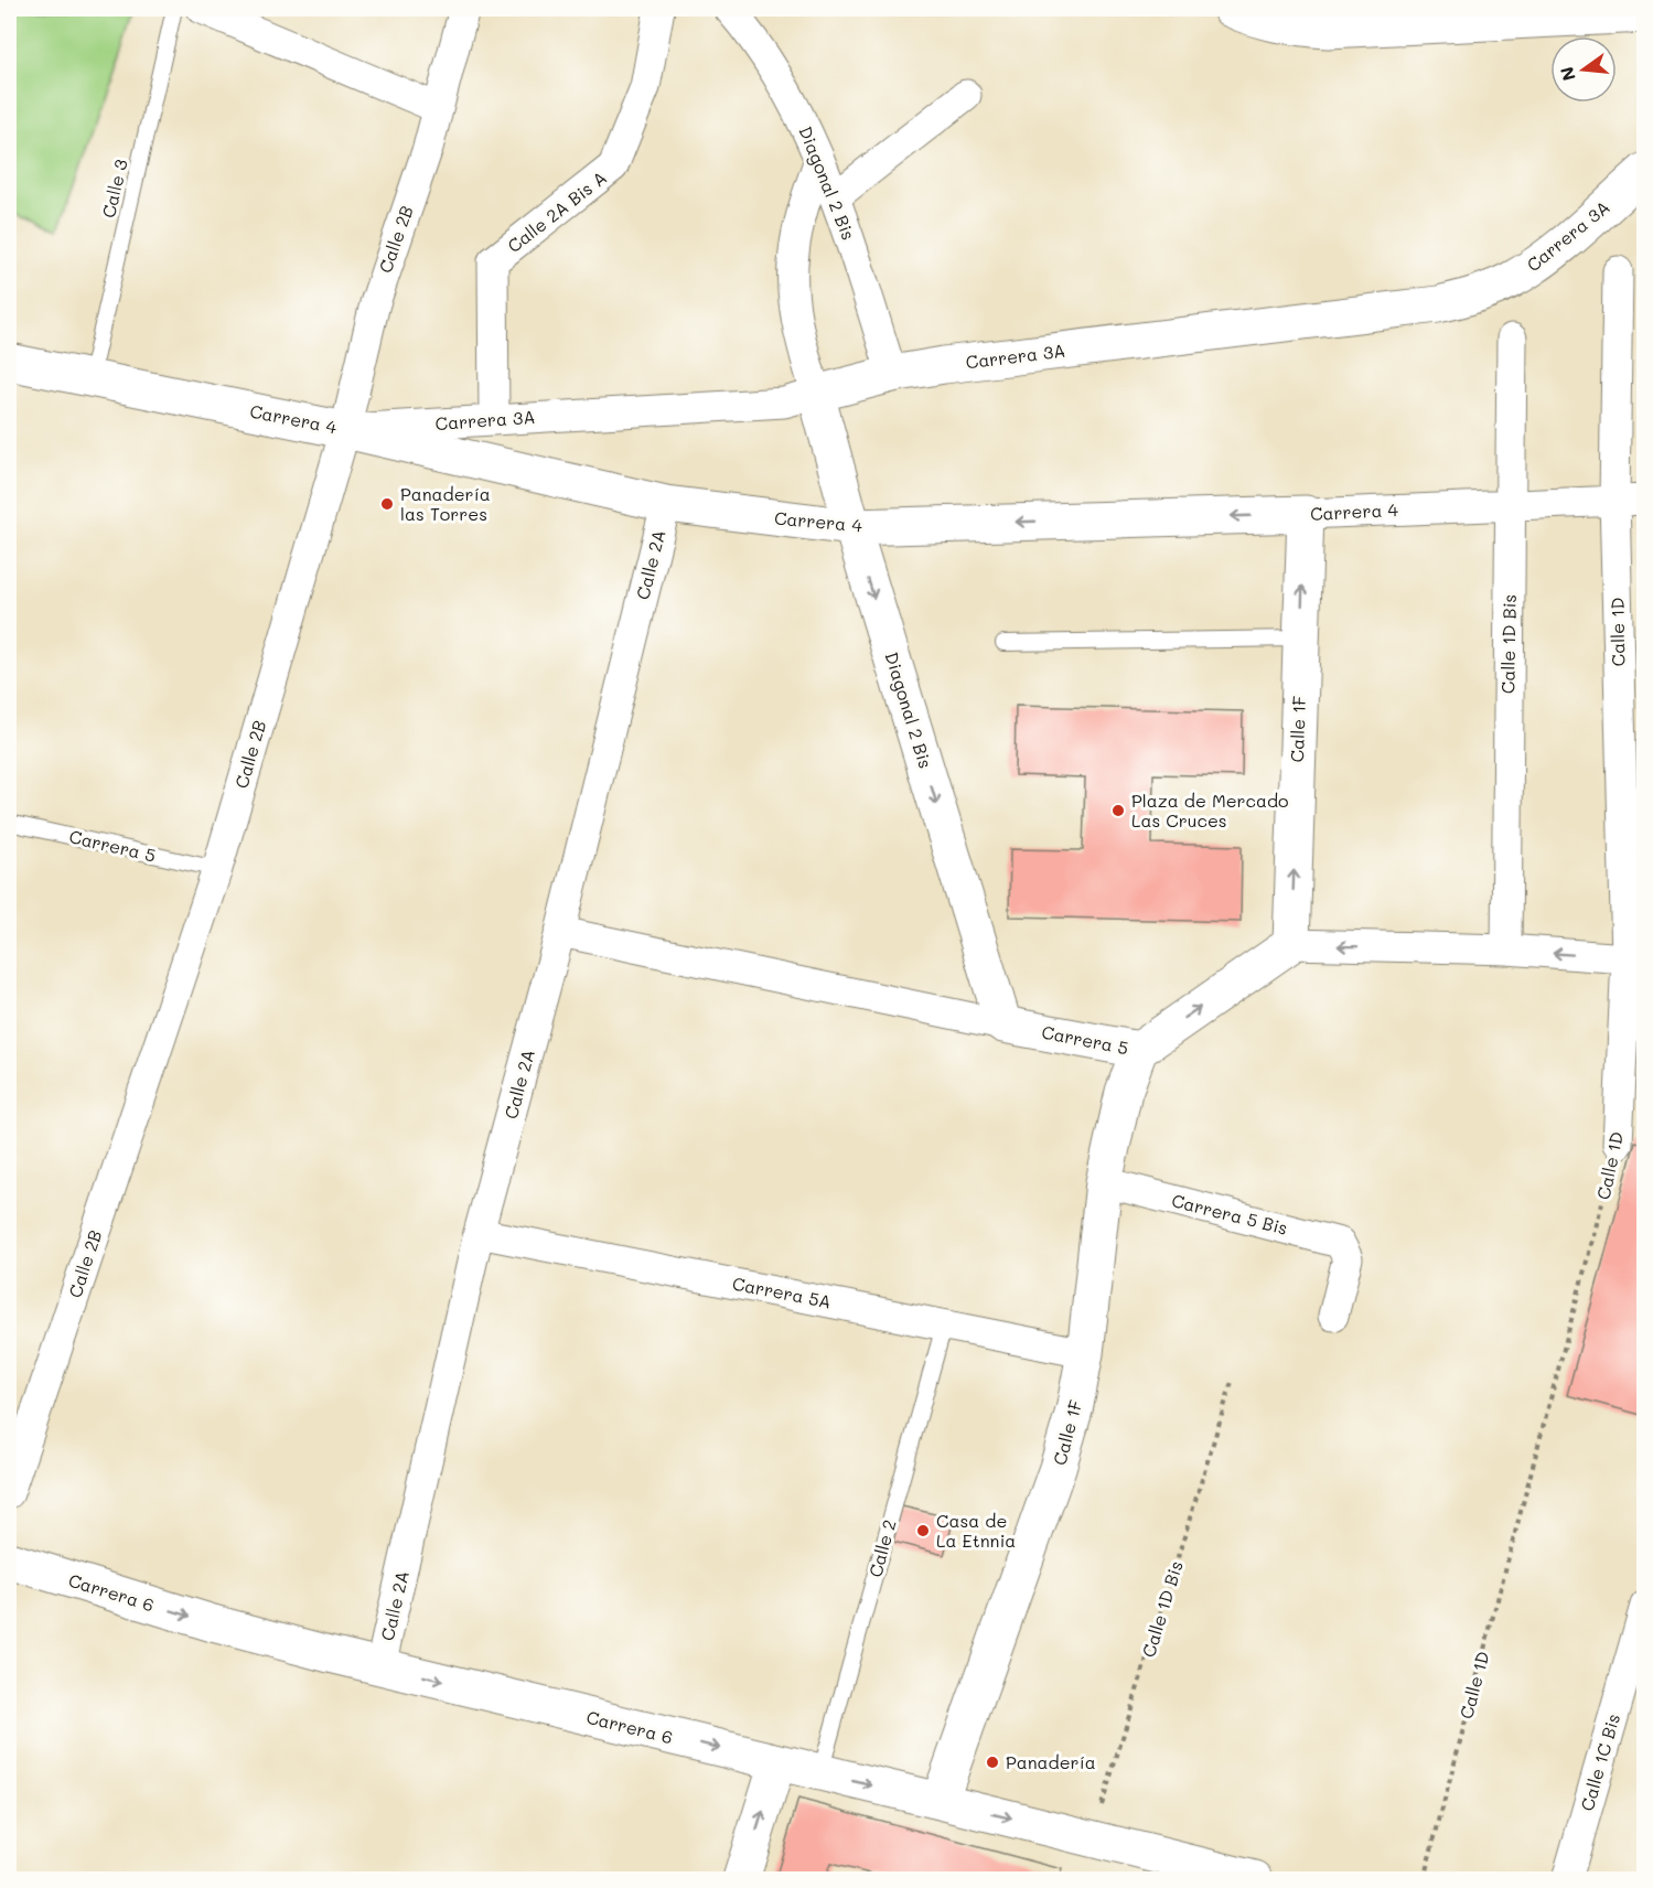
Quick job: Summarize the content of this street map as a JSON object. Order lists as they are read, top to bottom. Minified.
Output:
{"streets":{"street":["Diagonal 2 Bis","Calle 2A Bis A","Carrera 3A","Calle 2B","Carrera 4","Calle 2A","Calle 1D","Calle 1D Bis","Calle 1F","Carrera 5","Carrera 5 Bis","Carrera 5A","Carrera 6","Calle 1C Bis"],"lane":["Calle 3","Calle 2"]},"crossings":[["Diagonal 2 Bis","Carrera 3A"],["Diagonal 2 Bis","Carrera 4"],["Diagonal 2 Bis","Carrera 5"],["Calle 3","Carrera 4"],["Calle 2A Bis A","Carrera 3A"],["Carrera 3A","Calle 2B"],["Carrera 3A","Carrera 4"],["Calle 2B","Carrera 4"],["Calle 2B","Carrera 5"],["Carrera 4","Calle 2A"],["Carrera 4","Calle 1D"],["Carrera 4","Calle 1D Bis"],["Carrera 4","Calle 1F"],["Calle 2A","Carrera 5"],["Calle 2A","Carrera 5A"],["Calle 2A","Carrera 6"],["Calle 1D Bis","Carrera 6"],["Calle 1F","Carrera 5"],["Calle 1F","Carrera 5 Bis"],["Calle 1F","Carrera 5A"],["Calle 1F","Carrera 6"],["Carrera 5A","Calle 2"],["Calle 2","Carrera 6"]],"one_way":["Diagonal 2 Bis","Calle 1F","Carrera 6"],"places":["Panadería las Torres","Plaza de Mercado Las Cruces","Casa de La Etnnia","Panadería"],"north":"left"}
